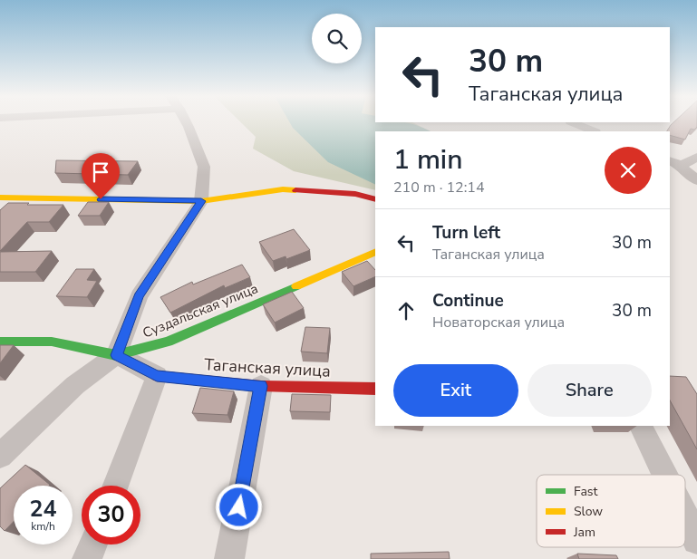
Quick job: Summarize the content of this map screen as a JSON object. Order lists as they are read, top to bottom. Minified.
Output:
{"streets":{"street":["Суздальская улица","Таганская улица"]},"legend":["Fast","Slow","Jam"],"page":{"turn":["30 m","Таганская улица"],"heading":["1 min","210 m · 12:14"],"list":[{"name":"Turn left","note":"Таганская улица","value":"30 m"},{"name":"Continue","note":"Новаторская улица","value":"30 m"}],"buttons":["Exit","Share"],"speed":"24 km/h","limit":"30"}}
